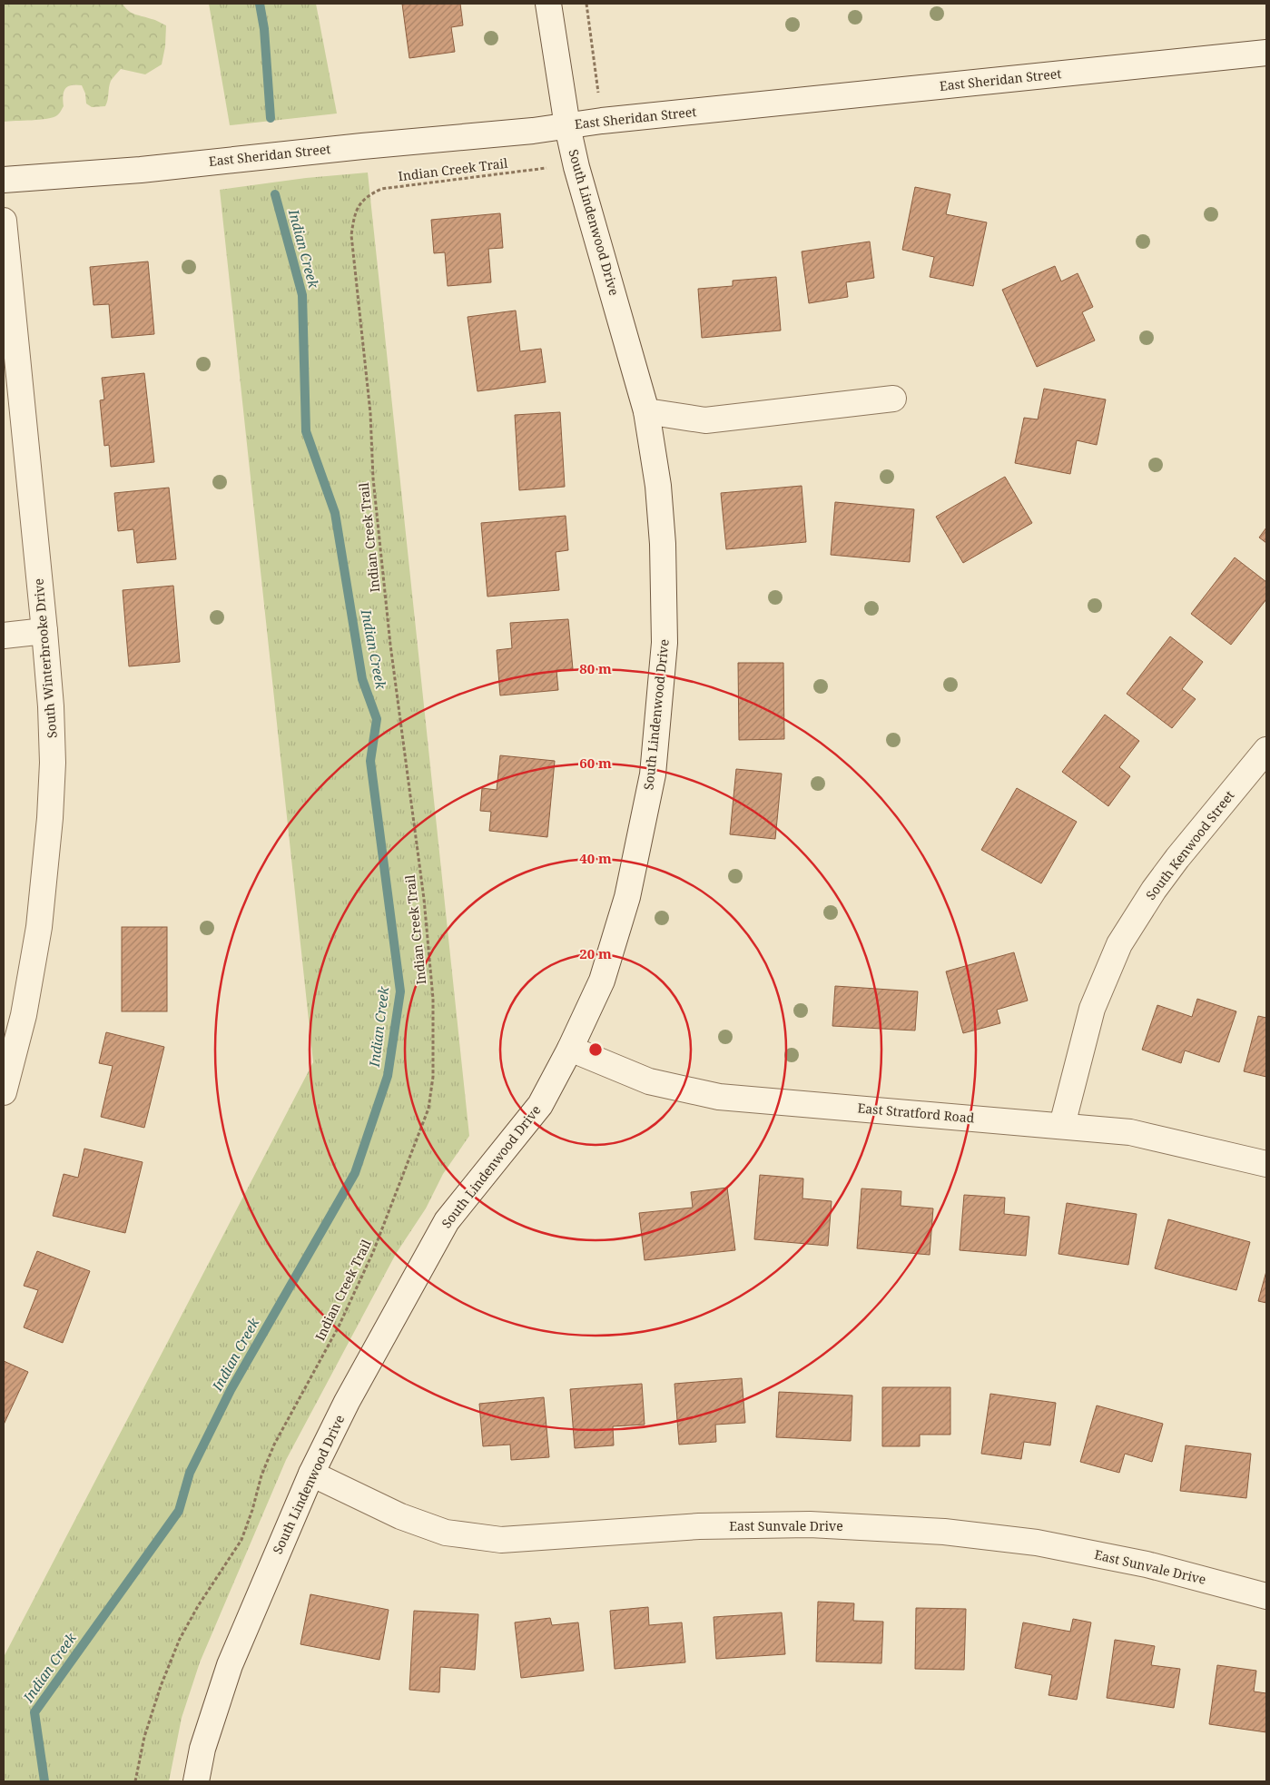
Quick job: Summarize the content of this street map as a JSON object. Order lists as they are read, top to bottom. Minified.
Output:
{"streets":{"street":["East Sheridan Street","South Lindenwood Drive","South Winterbrooke Drive","South Kenwood Street","East Stratford Road","East Sunvale Drive"],"path":["Indian Creek Trail"]},"crossings":[["East Sheridan Street","South Lindenwood Drive"],["South Lindenwood Drive","East Stratford Road"],["South Lindenwood Drive","East Sunvale Drive"],["South Kenwood Street","East Stratford Road"]],"water":["Indian Creek"],"rings":["80 m","60 m","40 m","20 m"]}
